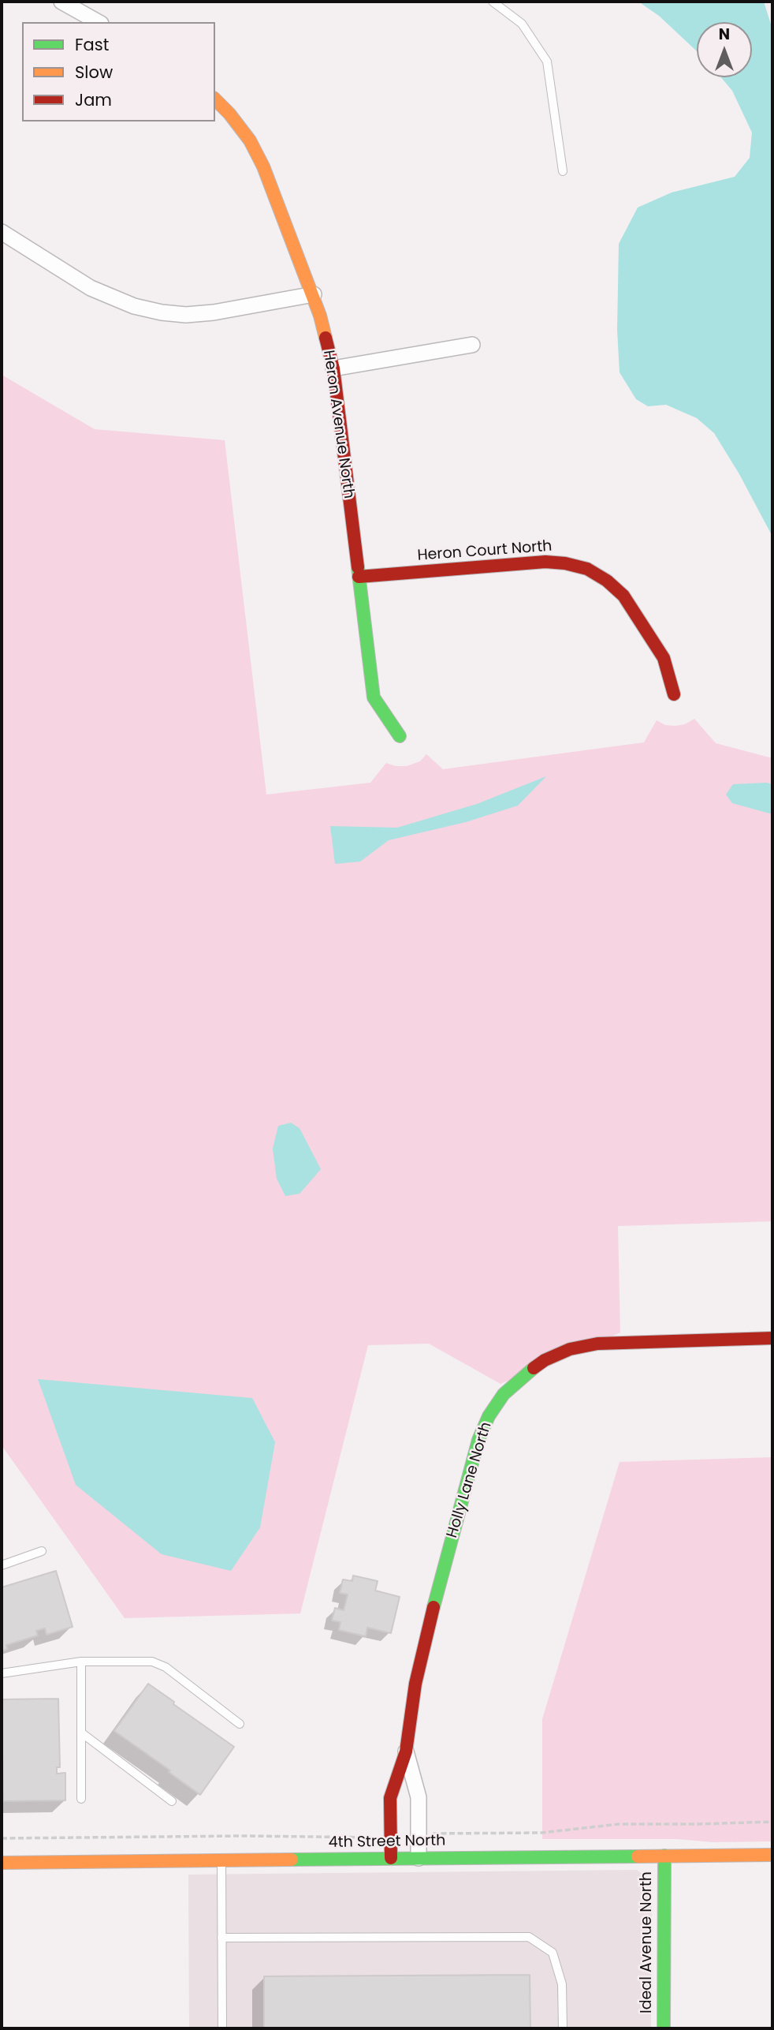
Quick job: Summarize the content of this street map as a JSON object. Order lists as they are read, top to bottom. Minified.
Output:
{"streets":{"street":["Heron Avenue North","Heron Court North","Holly Lane North","4th Street North","Ideal Avenue North"]},"crossings":[["Heron Avenue North","Heron Court North"],["Holly Lane North","4th Street North"],["4th Street North","Ideal Avenue North"]],"legend":["Fast","Slow","Jam"],"north":"top"}
